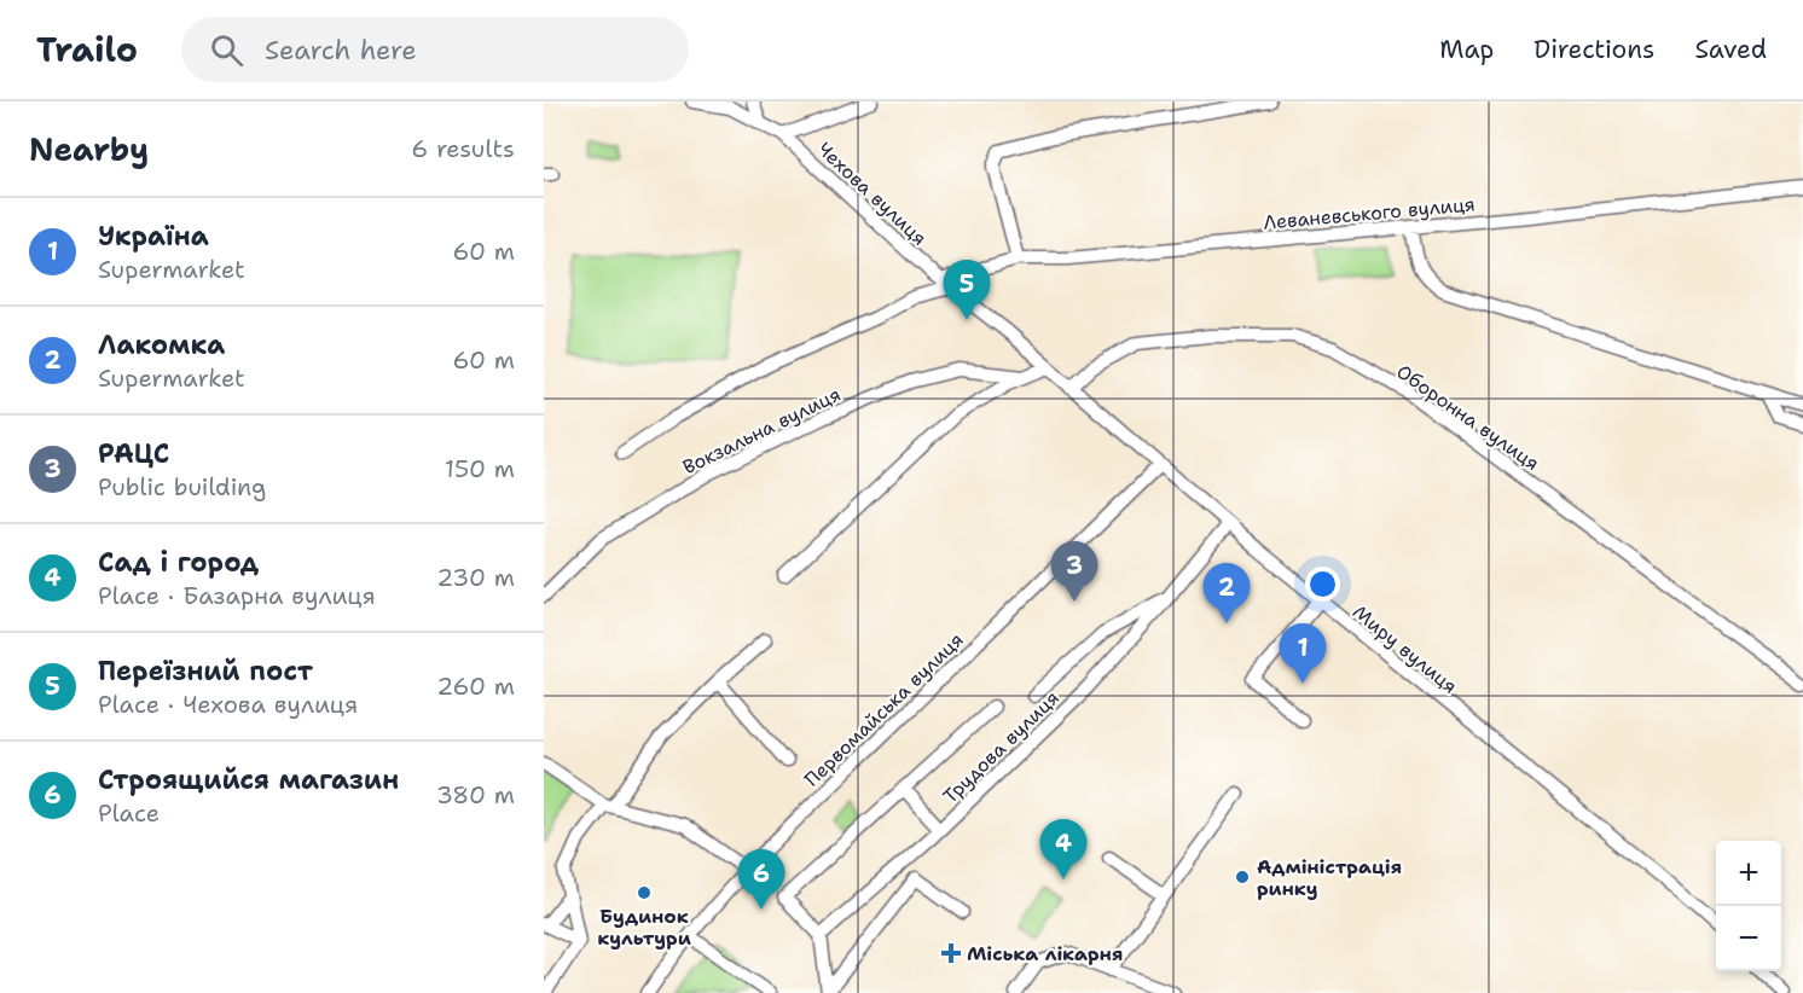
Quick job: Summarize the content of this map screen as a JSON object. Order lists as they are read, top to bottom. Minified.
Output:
{"streets":{"street":["Чехова вулиця","Леваневського вулиця","Оборонна вулиця","Вокзальна вулиця","Миру вулиця","Первомайська вулиця","Трудова вулиця"]},"crossings":[["Чехова вулиця","Леваневського вулиця"],["Чехова вулиця","Миру вулиця"],["Оборонна вулиця","Миру вулиця"],["Миру вулиця","Первомайська вулиця"],["Миру вулиця","Трудова вулиця"]],"places":{"other":["Адміністрація ринку","Будинок культури"],"health":["Міська лікарня"]},"page":{"header":"Trailo","search":"Search here","nav":["Map","Directions","Saved"],"heading":["Nearby","6 results"],"list":[{"mark":"1","name":"Україна","note":"Supermarket","value":"60 m"},{"mark":"2","name":"Лакомка","note":"Supermarket","value":"60 m"},{"mark":"3","name":"РАЦС","note":"Public building","value":"150 m"},{"mark":"4","name":"Сад і город","note":"Place · Базарна вулиця","value":"230 m"},{"mark":"5","name":"Переїзний пост","note":"Place · Чехова вулиця","value":"260 m"},{"mark":"6","name":"Строящийся магазин","note":"Place","value":"380 m"}],"pins":["5","3","2","1","4","6"],"map_buttons":["+","−"]}}
